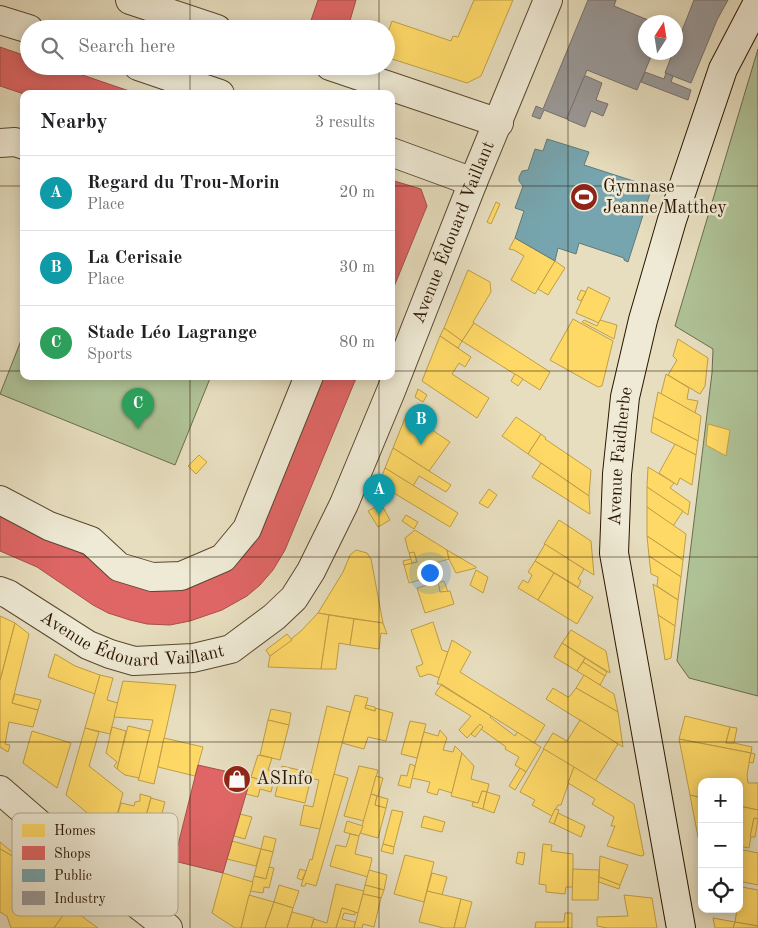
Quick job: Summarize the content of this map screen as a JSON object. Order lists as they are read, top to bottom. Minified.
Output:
{"streets":{"street":["Avenue Édouard Vaillant","Avenue Faidherbe"]},"places":{"sports":["Gymnase Jeanne Matthey"],"shop":["ASInfo"]},"legend":["Homes","Shops","Public","Industry"],"north":"top","page":{"search":"Search here","heading":["Nearby","3 results"],"list":[{"mark":"A","name":"Regard du Trou-Morin","note":"Place","value":"20 m"},{"mark":"B","name":"La Cerisaie","note":"Place","value":"30 m"},{"mark":"C","name":"Stade Léo Lagrange","note":"Sports","value":"80 m"}],"pins":["C","B","A"],"map_buttons":["+","−"]}}
